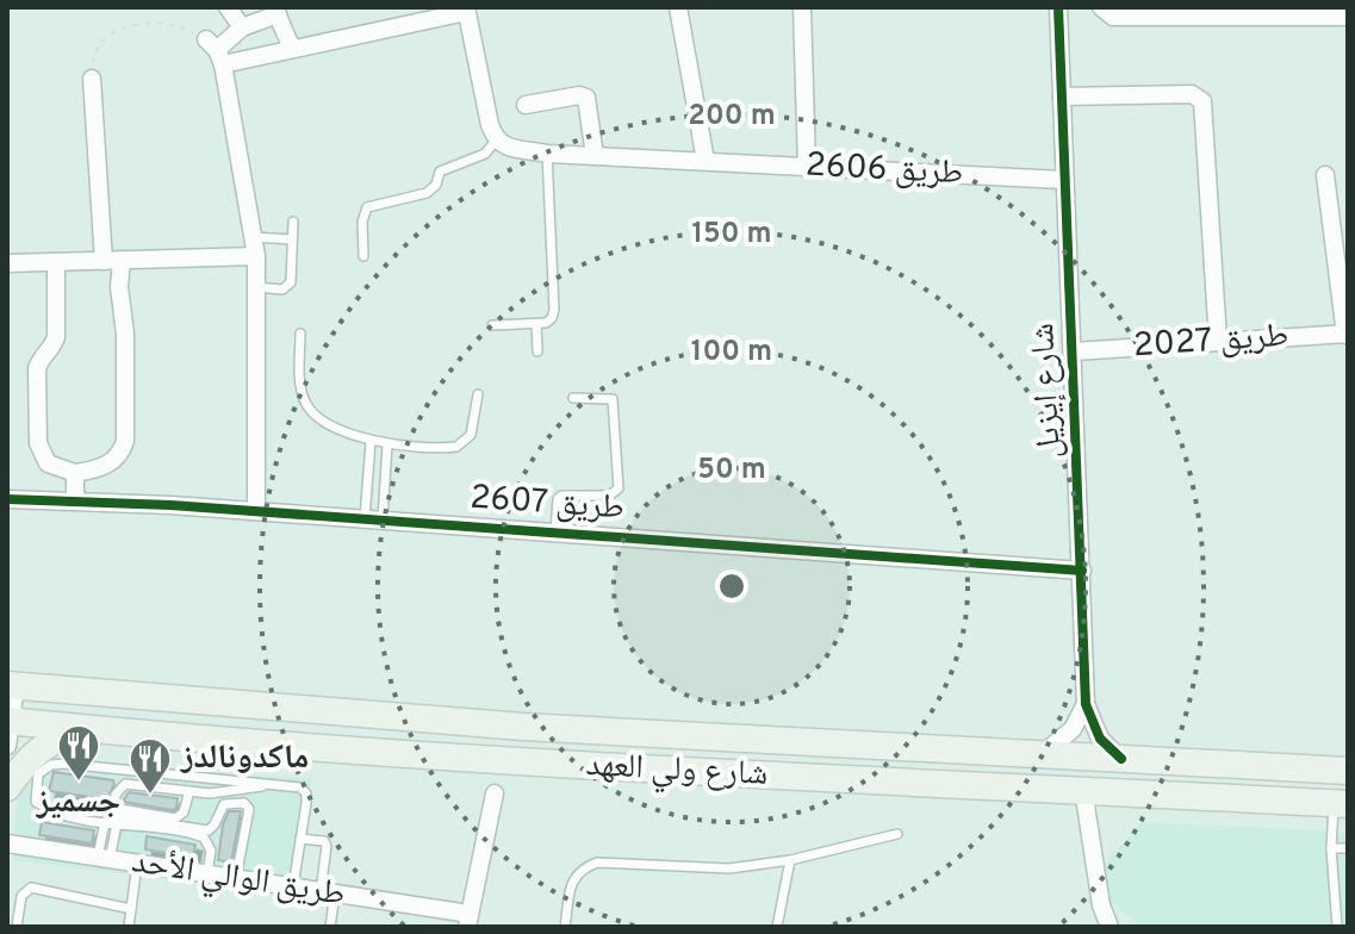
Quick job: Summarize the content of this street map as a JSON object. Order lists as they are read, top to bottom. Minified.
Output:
{"streets":{"main road":["شارع ولي العهد"],"street":["طريق 2606","طريق 2027","شارع إيزيل","طريق 2607","طريق الوالي الأحد"]},"crossings":[["طريق 2606","شارع إيزيل"],["طريق 2027","شارع إيزيل"],["شارع إيزيل","طريق 2607"],["شارع إيزيل","شارع ولي العهد"]],"places":{"restaurant":["جسميز","ماكدونالدز"]},"rings":["200 m","150 m","100 m","50 m"]}
